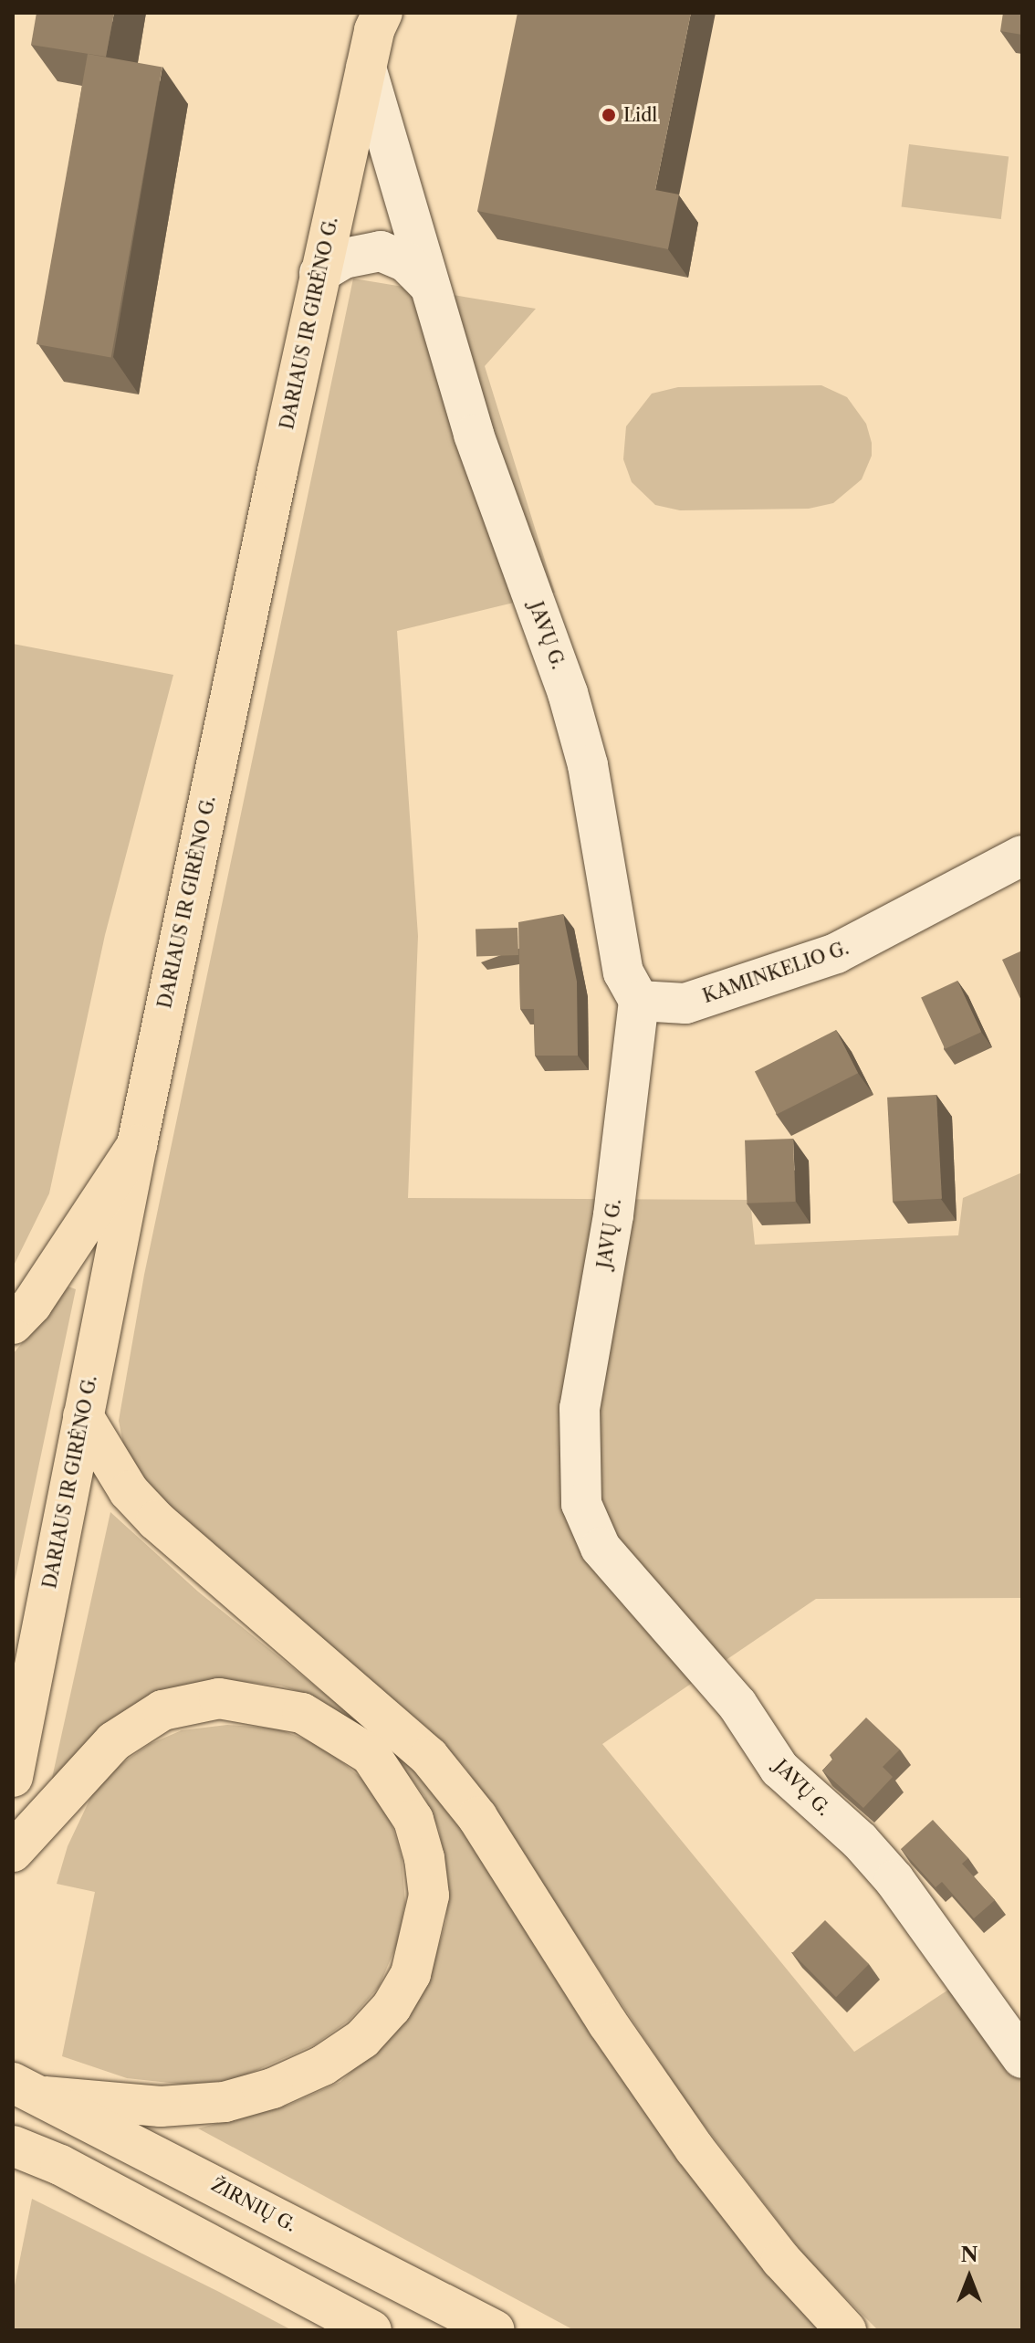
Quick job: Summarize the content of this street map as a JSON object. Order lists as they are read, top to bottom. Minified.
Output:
{"streets":{"main road":["DARIAUS IR GIRĖNO G.","ŽIRNIŲ G."],"street":["JAVŲ G.","KAMINKELIO G."]},"crossings":[["DARIAUS IR GIRĖNO G.","JAVŲ G."],["JAVŲ G.","KAMINKELIO G."]],"places":["Lidl"],"north":"top"}
